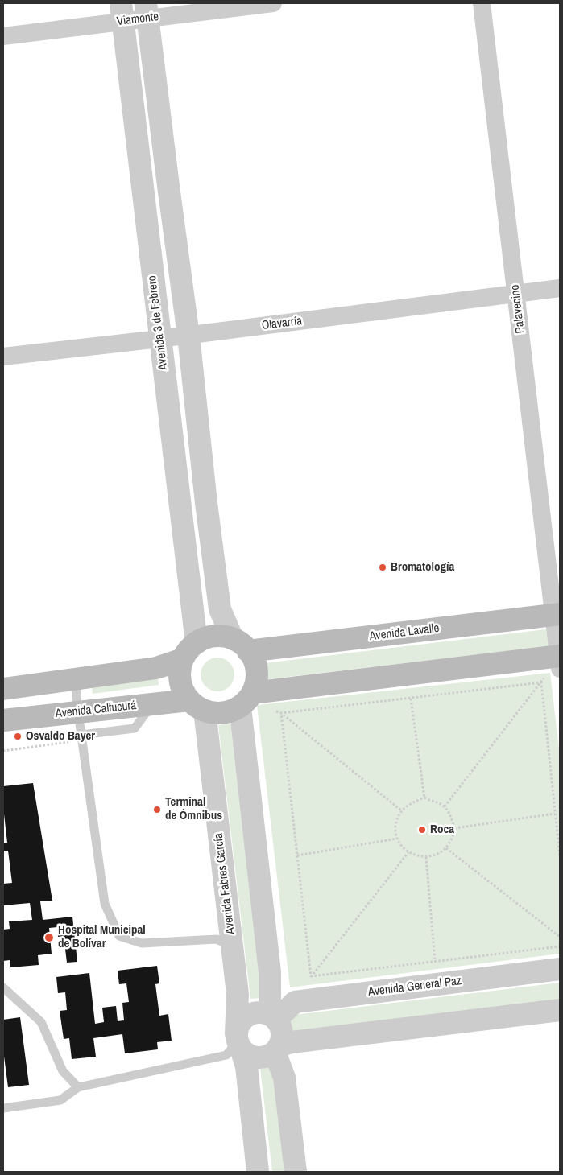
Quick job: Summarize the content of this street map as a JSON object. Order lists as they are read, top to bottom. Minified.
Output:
{"streets":{"main road":["Avenida Lavalle","Avenida Calfucurá"],"street":["Viamonte","Palavecino","Avenida 3 de Febrero","Olavarría","Avenida Fabres García","Avenida General Paz"]},"crossings":[["Viamonte","Avenida 3 de Febrero"],["Palavecino","Olavarría"],["Palavecino","Avenida Lavalle"],["Avenida 3 de Febrero","Olavarría"],["Avenida 3 de Febrero","Avenida Lavalle"],["Avenida 3 de Febrero","Avenida Calfucurá"],["Avenida 3 de Febrero","Avenida Fabres García"],["Avenida Lavalle","Avenida Calfucurá"],["Avenida Lavalle","Avenida Fabres García"],["Avenida Calfucurá","Avenida Fabres García"]],"places":["Bromatología","Osvaldo Bayer","Terminal de Ómnibus","Roca","Hospital Municipal de Bolívar"]}
